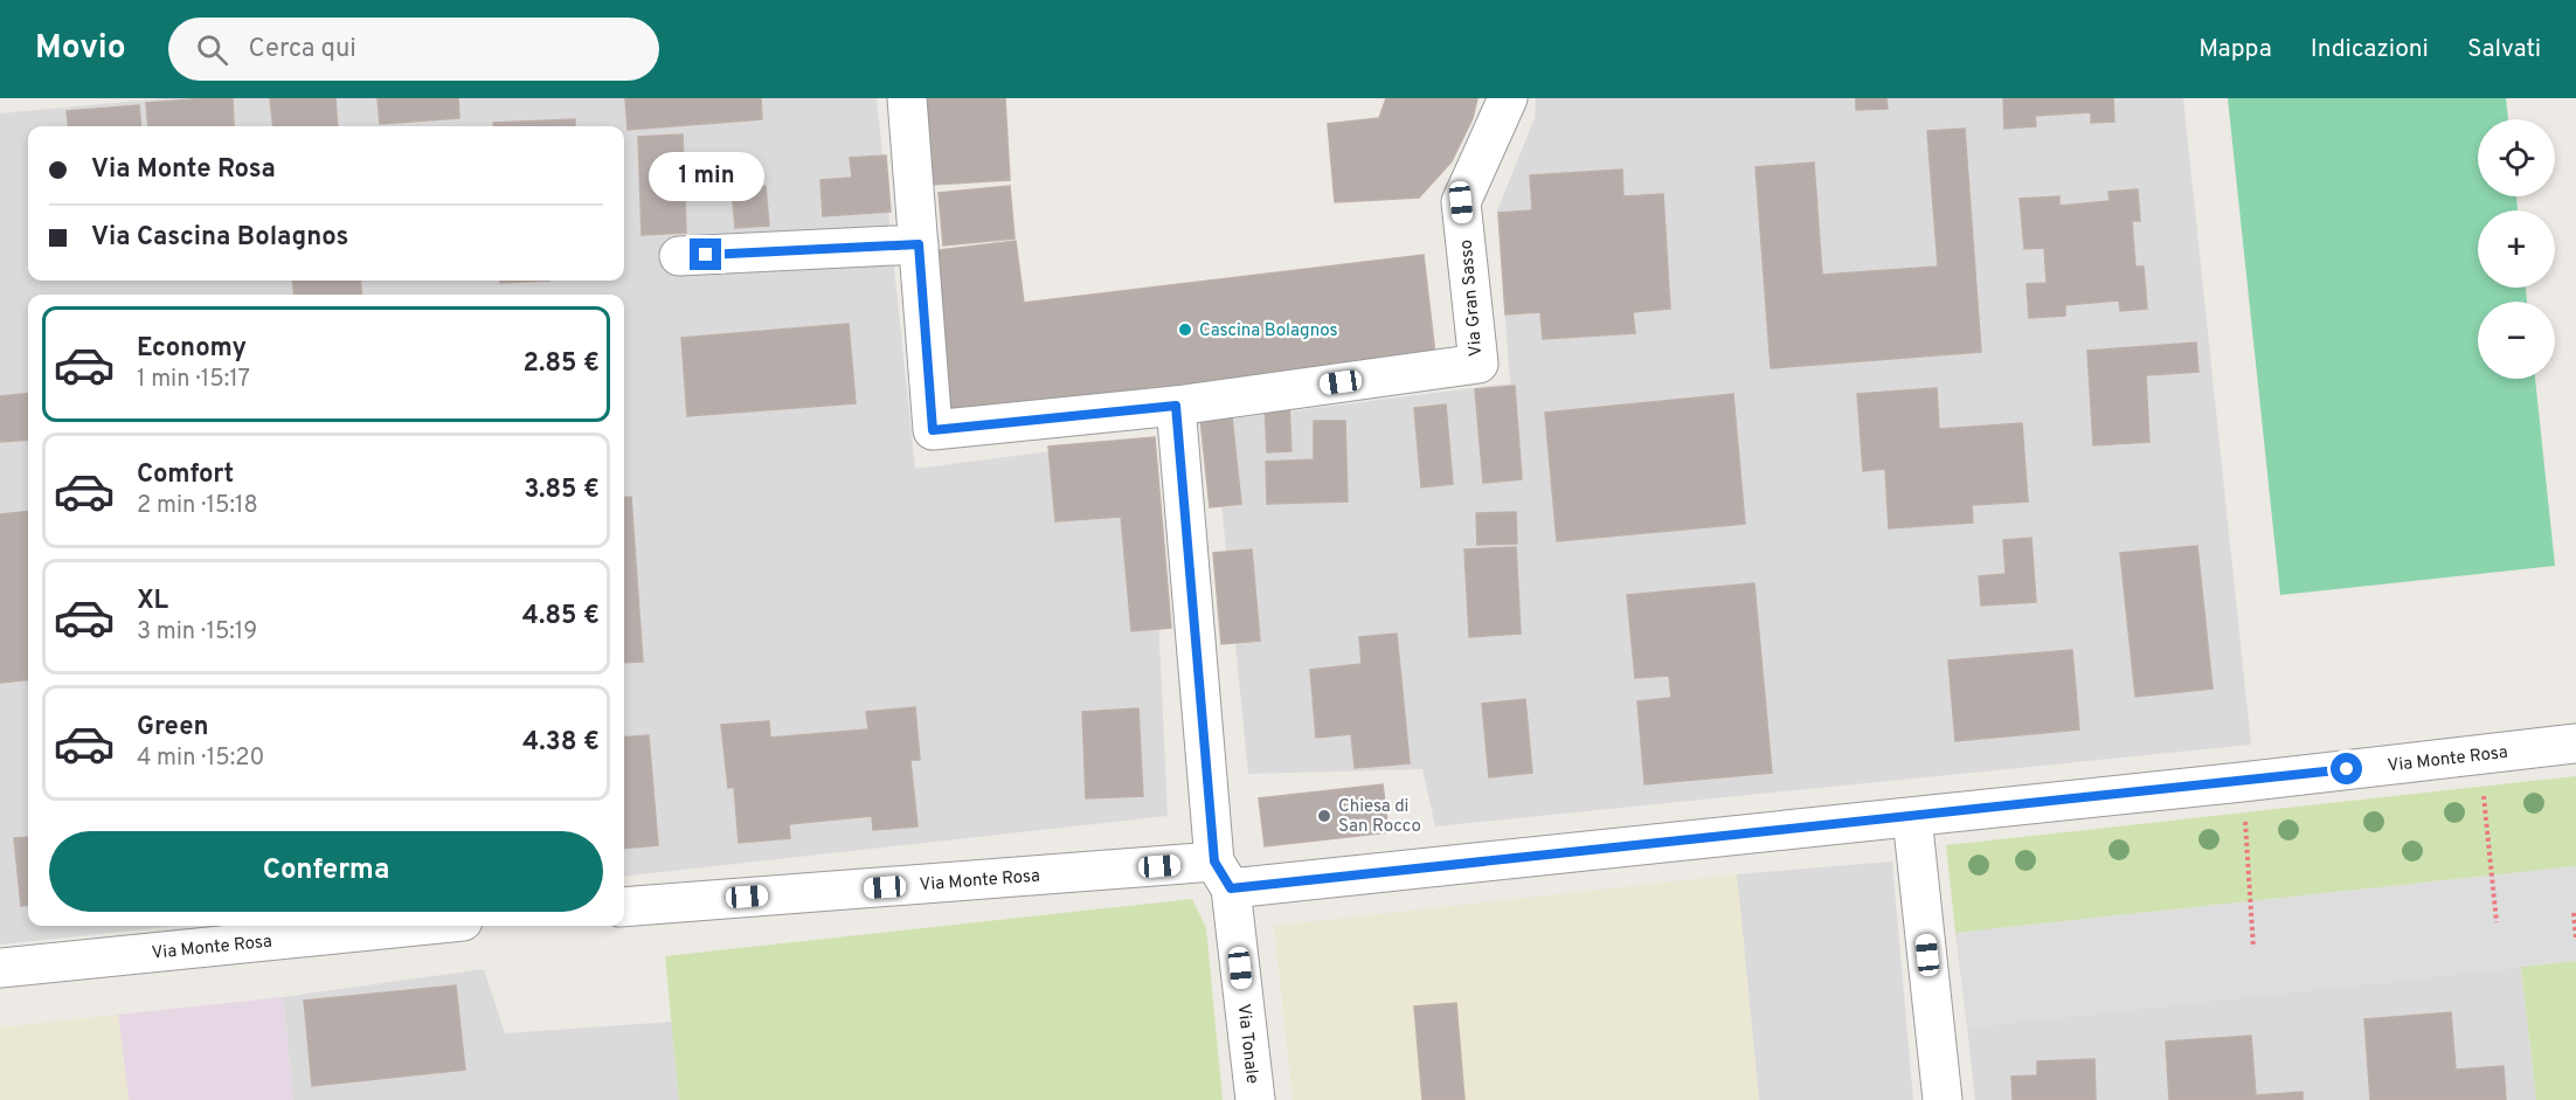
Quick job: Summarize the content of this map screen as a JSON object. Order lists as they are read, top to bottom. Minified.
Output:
{"streets":{"street":["Via Gran Sasso","Via Monte Rosa","Via Tonale"]},"crossings":[["Via Gran Sasso","Via Tonale"],["Via Monte Rosa","Via Tonale"]],"places":["Cascina Bolagnos","Chiesa di San Rocco"],"page":{"header":"Movio","search":"Cerca qui","nav":["Mappa","Indicazioni","Salvati"],"map_buttons":["+","−"],"banner":["Via Monte Rosa","Via Cascina Bolagnos"],"bubble":"1 min","list":[{"name":"Economy","note":"1 min · 15:17","value":"2.85 €"},{"name":"Comfort","note":"2 min · 15:18","value":"3.85 €"},{"name":"XL","note":"3 min · 15:19","value":"4.85 €"},{"name":"Green","note":"4 min · 15:20","value":"4.38 €"}],"buttons":"Conferma"}}
